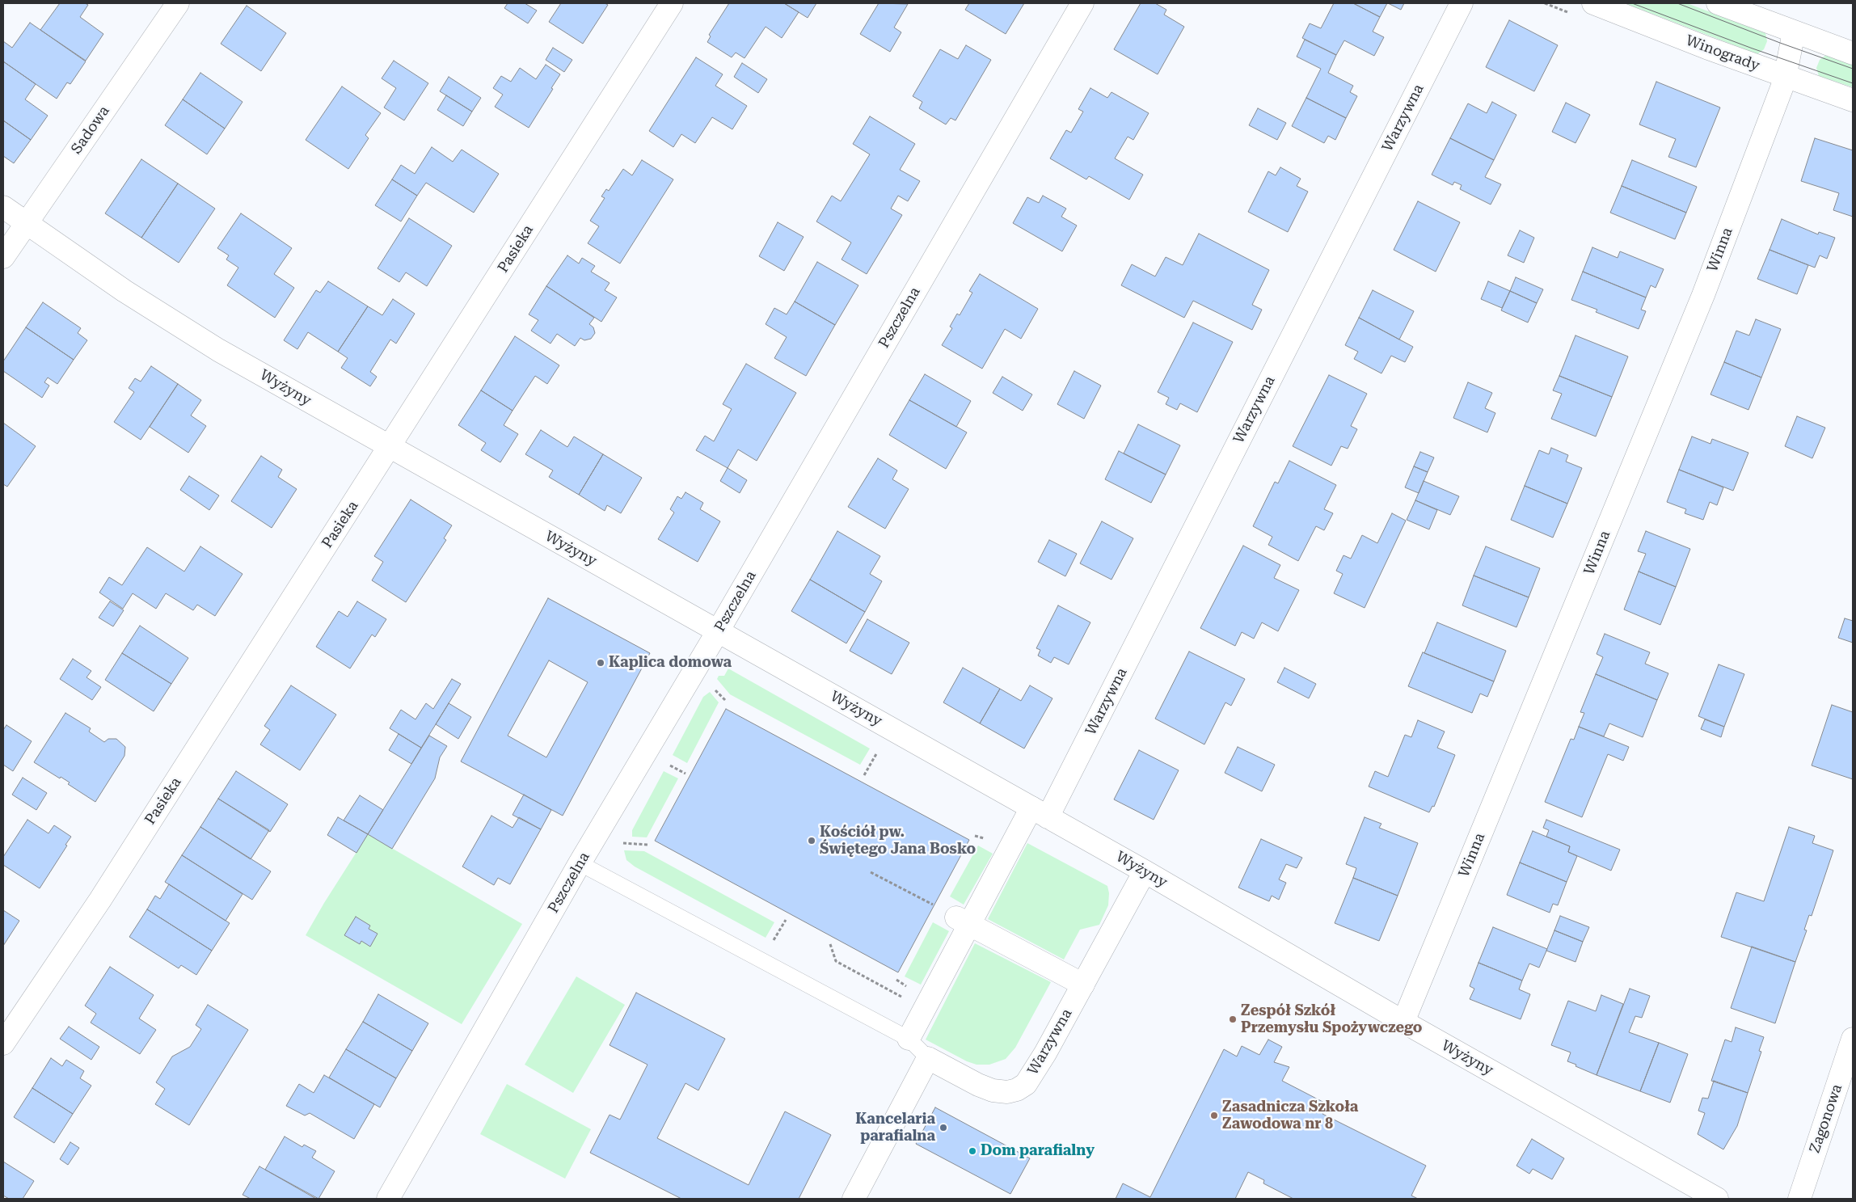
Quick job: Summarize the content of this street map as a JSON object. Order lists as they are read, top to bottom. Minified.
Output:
{"streets":{"street":["Winogrady","Warzywna","Sadowa","Pasieka","Winna","Pszczelna","Wyżyny","Zagonowa"]},"crossings":[["Winogrady","Winna"],["Warzywna","Wyżyny"],["Sadowa","Wyżyny"],["Pasieka","Wyżyny"],["Winna","Wyżyny"],["Pszczelna","Wyżyny"]],"places":["Kaplica domowa","Kościół pw. Świętego Jana Bosko","Zespół Szkół Przemysłu Spożywczego","Zasadnicza Szkoła Zawodowa nr 8","Kancelaria parafialna","Dom parafialny"]}
